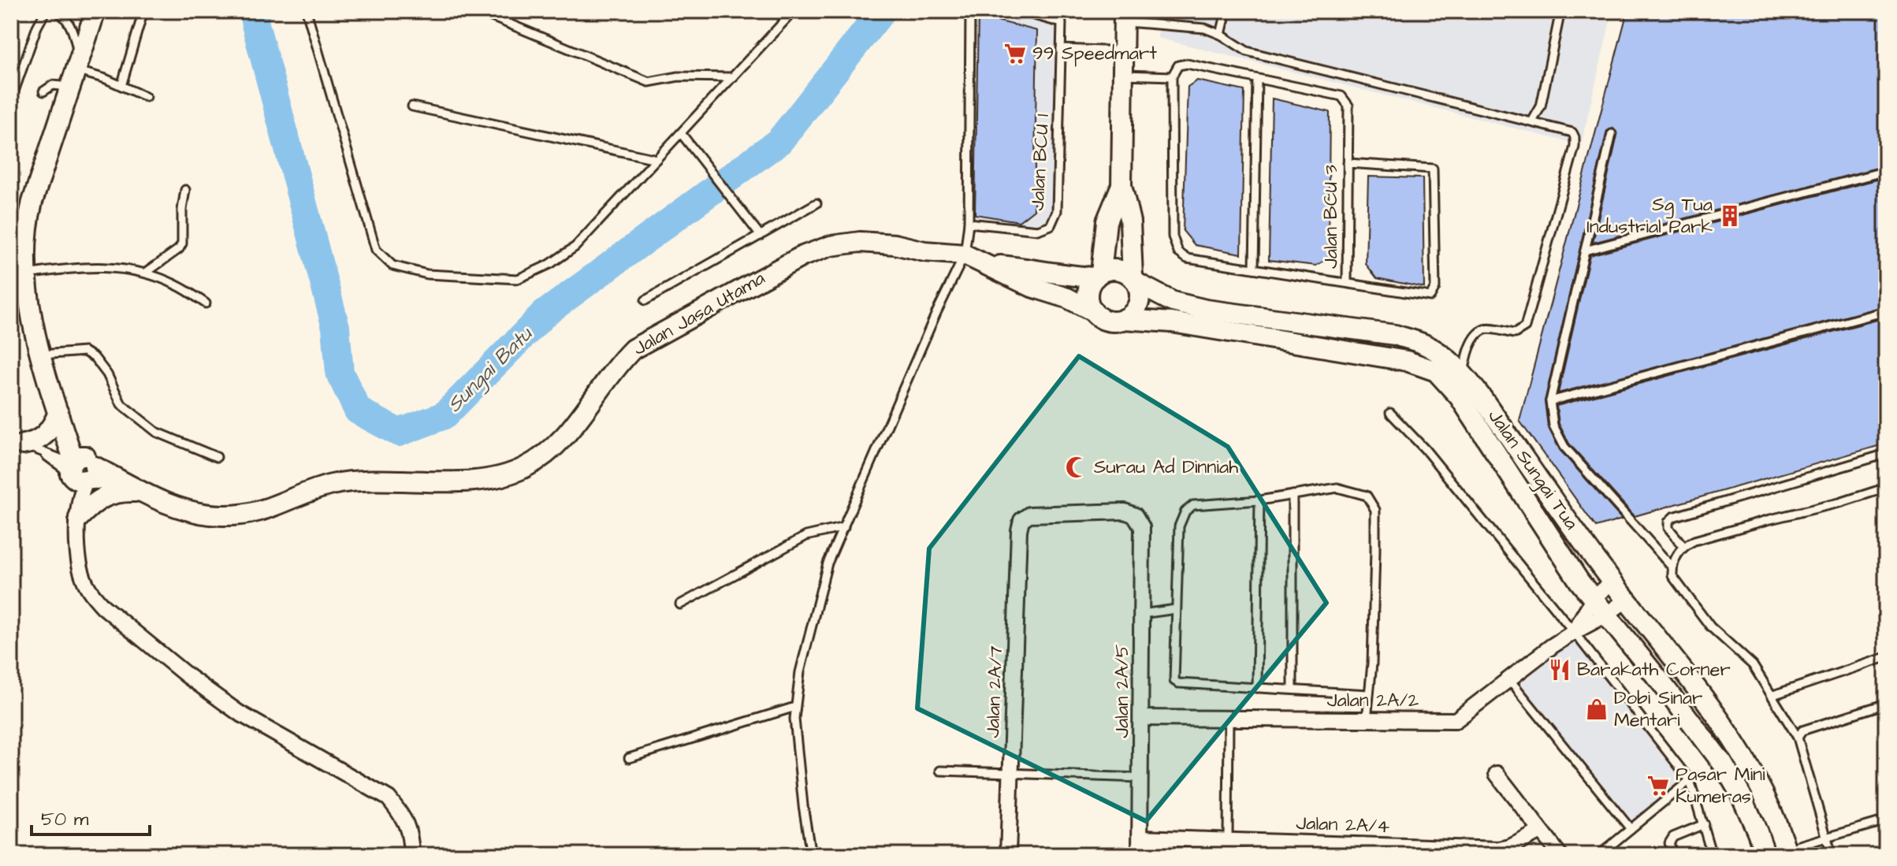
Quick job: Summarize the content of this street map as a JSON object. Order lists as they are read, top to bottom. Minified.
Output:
{"streets":{"main road":["Jalan Jasa Utama","Jalan Sungai Tua"],"street":["Jalan 2A/5","Jalan 2A/7","Jalan 2A/2","Jalan 2A/4"],"lane":["Jalan BCU 1","Jalan BCU 3"]},"crossings":[["Jalan Jasa Utama","Jalan Sungai Tua"],["Jalan Sungai Tua","Jalan 2A/2"],["Jalan 2A/5","Jalan 2A/7"],["Jalan 2A/5","Jalan 2A/2"],["Jalan 2A/5","Jalan 2A/4"]],"water":["Sungai Batu"],"places":{"supermarket":["99 Speedmart","Pasar Mini Kumeras"],"building":["Sg Tua Industrial Park"],"mosque":["Surau Ad Dinniah"],"restaurant":["Barakath Corner"],"shop":["Dobi Sinar Mentari"]},"scale_bar":"50 m"}
